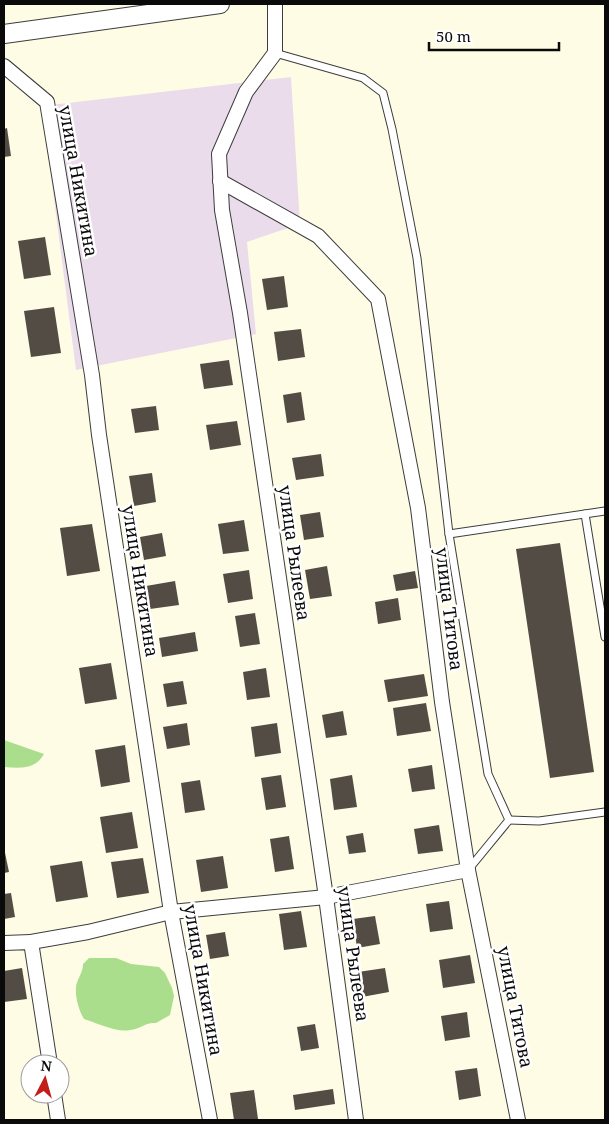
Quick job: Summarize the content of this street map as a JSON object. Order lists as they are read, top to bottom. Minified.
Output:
{"streets":{"street":["улица Никитина","улица Рылеева","улица Титова"]},"crossings":[["улица Рылеева","улица Титова"]],"scale_bar":"50 m","north":"top"}
